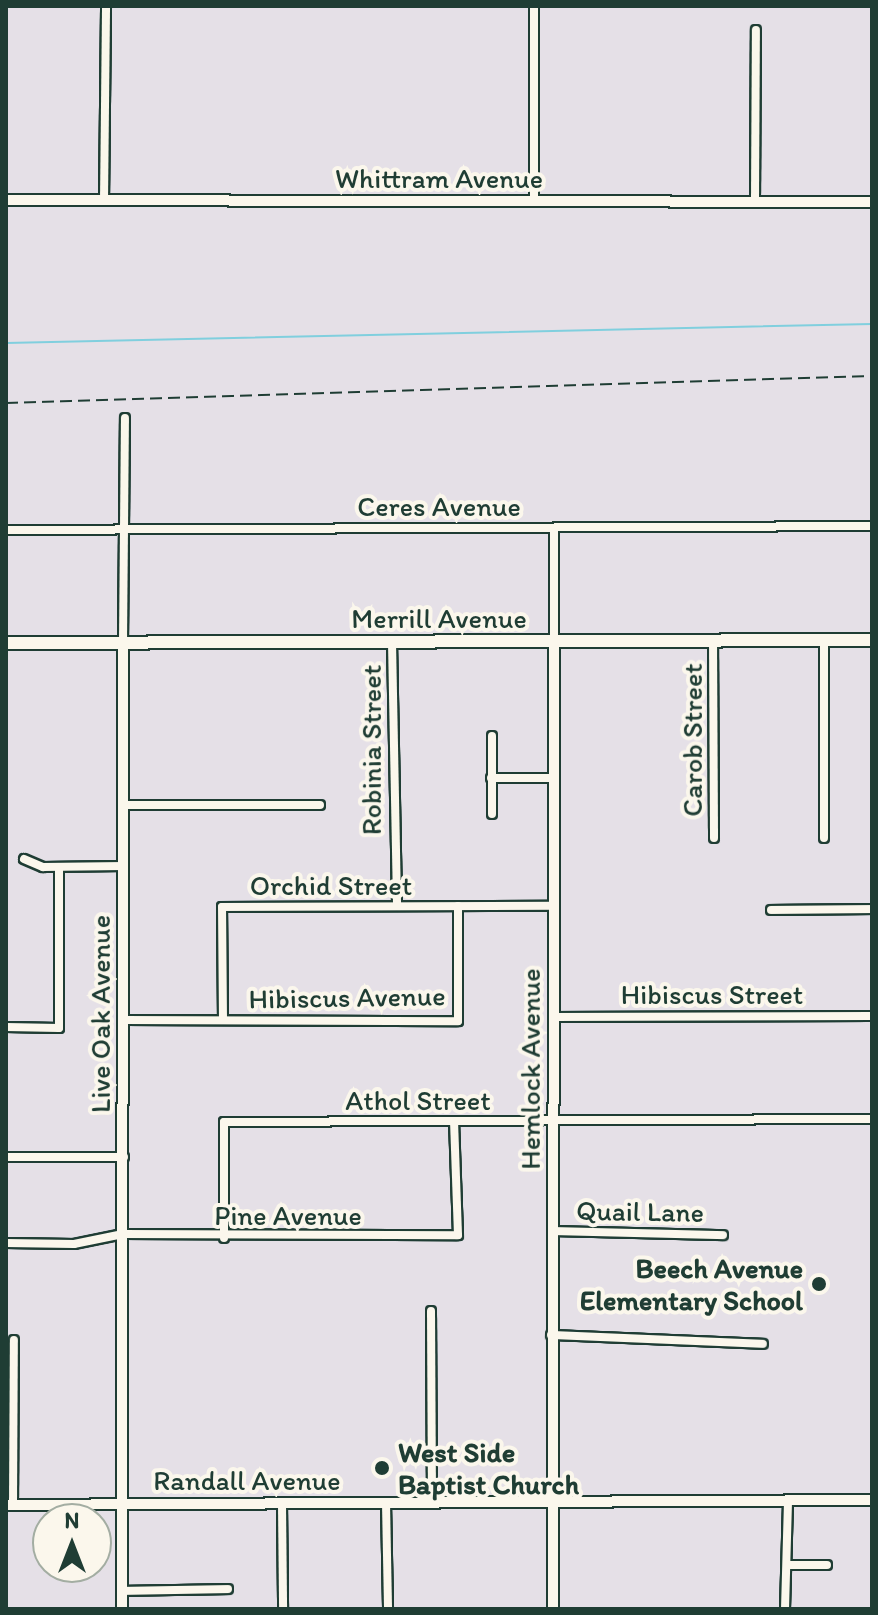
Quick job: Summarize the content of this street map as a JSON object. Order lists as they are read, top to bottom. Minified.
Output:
{"streets":{"main road":["Merrill Avenue"],"street":["Whittram Avenue","Ceres Avenue","Carob Street","Robinia Street","Orchid Street","Hibiscus Street","Hibiscus Avenue","Live Oak Avenue","Hemlock Avenue","Athol Street","Quail Lane","Pine Avenue","Randall Avenue"]},"crossings":[["Ceres Avenue","Live Oak Avenue"],["Ceres Avenue","Hemlock Avenue"],["Merrill Avenue","Carob Street"],["Merrill Avenue","Robinia Street"],["Merrill Avenue","Live Oak Avenue"],["Merrill Avenue","Hemlock Avenue"],["Robinia Street","Orchid Street"],["Orchid Street","Hibiscus Avenue"],["Orchid Street","Hemlock Avenue"],["Hibiscus Street","Hemlock Avenue"],["Hibiscus Avenue","Live Oak Avenue"],["Live Oak Avenue","Pine Avenue"],["Live Oak Avenue","Randall Avenue"],["Hemlock Avenue","Athol Street"],["Hemlock Avenue","Quail Lane"],["Hemlock Avenue","Randall Avenue"],["Athol Street","Pine Avenue"]],"places":["Beech Avenue Elementary School","West Side Baptist Church"],"north":"top"}
